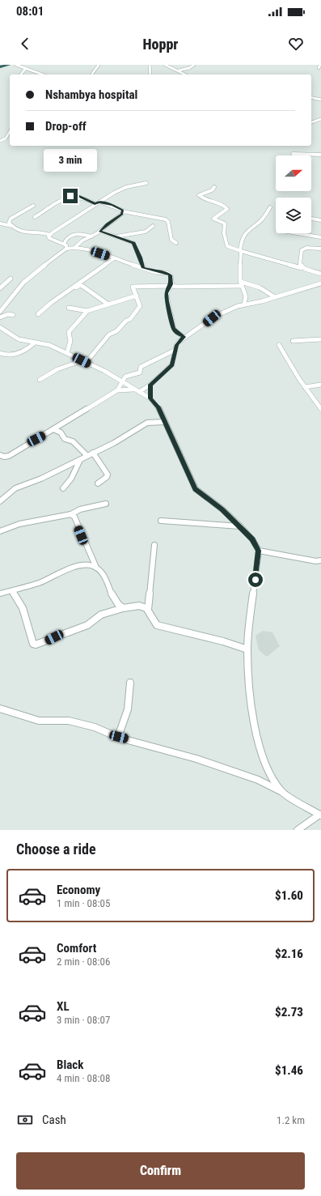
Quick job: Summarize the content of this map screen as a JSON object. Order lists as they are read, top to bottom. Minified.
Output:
{"north":"right","page":{"status":"08:01","header":"Hoppr","banner":["Nshambya hospital","Drop-off"],"bubble":"3 min","heading":"Choose a ride","list":[{"name":"Economy","note":"1 min · 08:05","value":"$1.60"},{"name":"Comfort","note":"2 min · 08:06","value":"$2.16"},{"name":"XL","note":"3 min · 08:07","value":"$2.73"},{"name":"Black","note":"4 min · 08:08","value":"$1.46"}],"pay":["Cash","1.2 km"],"buttons":"Confirm"}}
